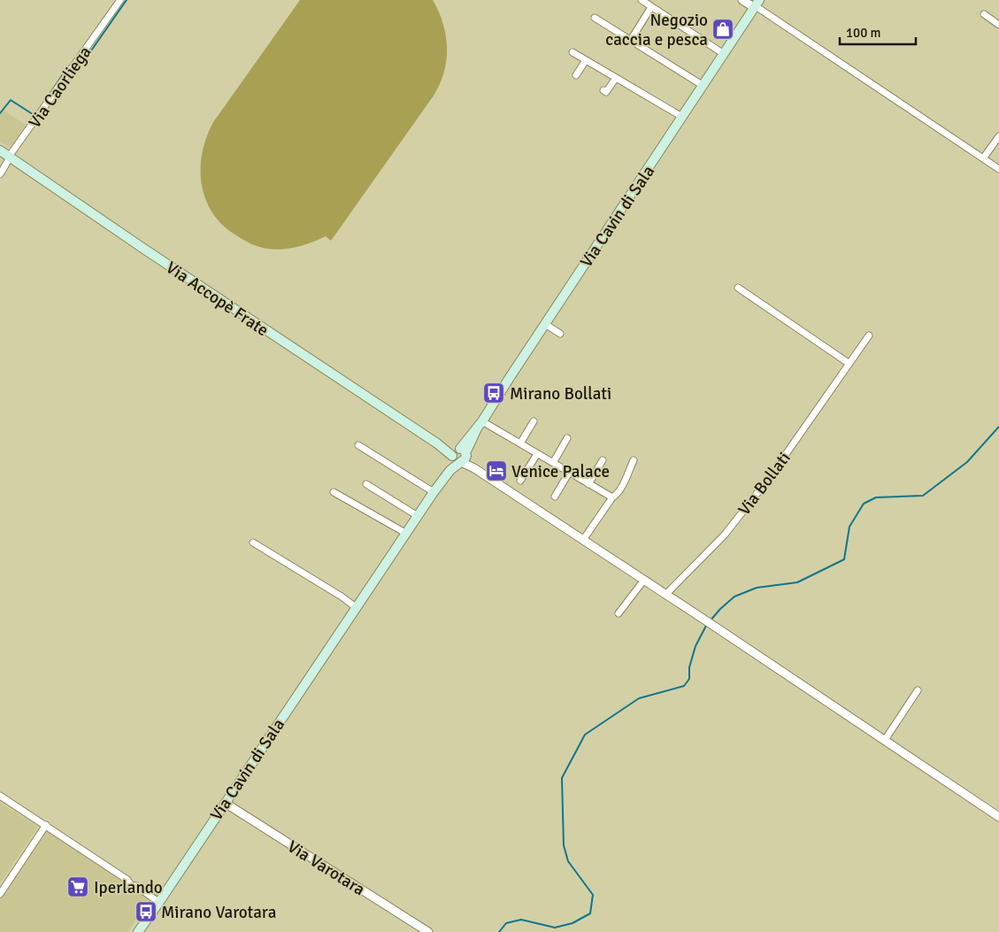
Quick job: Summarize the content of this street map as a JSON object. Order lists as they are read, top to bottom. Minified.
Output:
{"streets":{"main road":["Via Cavin di Sala","Via Accopè Frate"],"street":["Via Caorliega","Via Bollati","Via Varotara"]},"crossings":[["Via Caorliega","Via Accopè Frate"],["Via Cavin di Sala","Via Accopè Frate"],["Via Cavin di Sala","Via Varotara"]],"places":{"shop":["Negozio caccia e pesca"],"bus stop":["Mirano Bollati","Mirano Varotara"],"hotel":["Venice Palace"],"supermarket":["Iperlando"]},"scale_bar":"100 m"}
